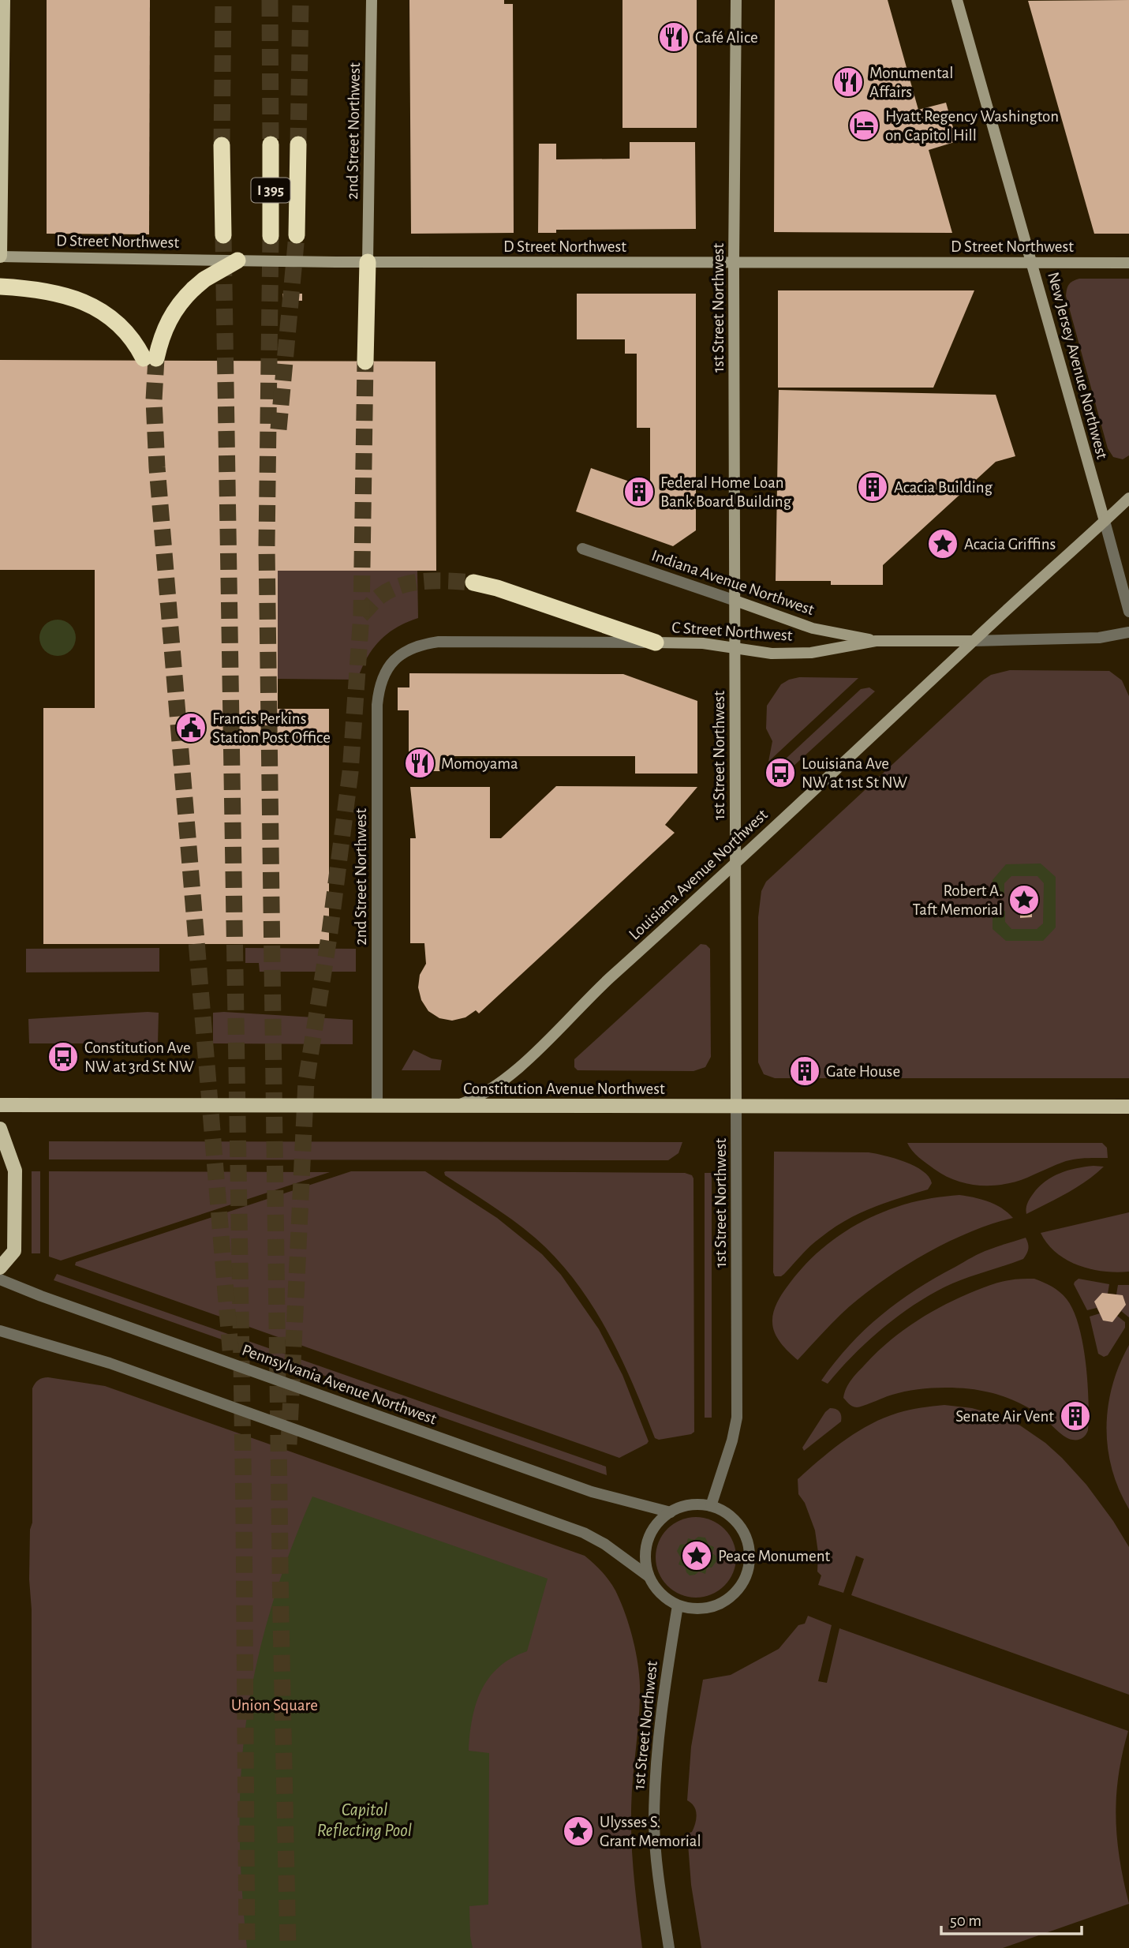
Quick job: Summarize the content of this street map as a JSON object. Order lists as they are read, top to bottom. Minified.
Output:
{"streets":{"highway":["I 395"],"main road":["Constitution Avenue Northwest"],"street":["2nd Street Northwest","D Street Northwest","1st Street Northwest","New Jersey Avenue Northwest","Indiana Avenue Northwest","C Street Northwest","Louisiana Avenue Northwest","Pennsylvania Avenue Northwest"]},"crossings":[["2nd Street Northwest","D Street Northwest"],["2nd Street Northwest","C Street Northwest"],["2nd Street Northwest","Constitution Avenue Northwest"],["D Street Northwest","1st Street Northwest"],["D Street Northwest","New Jersey Avenue Northwest"],["1st Street Northwest","Indiana Avenue Northwest"],["1st Street Northwest","C Street Northwest"],["1st Street Northwest","Louisiana Avenue Northwest"],["1st Street Northwest","Constitution Avenue Northwest"],["1st Street Northwest","Pennsylvania Avenue Northwest"],["New Jersey Avenue Northwest","Louisiana Avenue Northwest"],["Indiana Avenue Northwest","C Street Northwest"],["C Street Northwest","Louisiana Avenue Northwest"],["Louisiana Avenue Northwest","Constitution Avenue Northwest"]],"water":["Capitol Reflecting Pool"],"parks":["Union Square"],"places":{"restaurant":["Café Alice","Monumental Affairs","Momoyama"],"hotel":["Hyatt Regency Washington on Capitol Hill"],"building":["Acacia Building","Federal Home Loan Bank Board Building","Gate House","Senate Air Vent"],"place":["Acacia Griffins","Robert A. Taft Memorial","Peace Monument","Ulysses S. Grant Memorial"],"public building":["Francis Perkins Station Post Office"],"bus stop":["Louisiana Ave NW at 1st St NW","Constitution Ave NW at 3rd St NW"]},"scale_bar":"50 m"}
